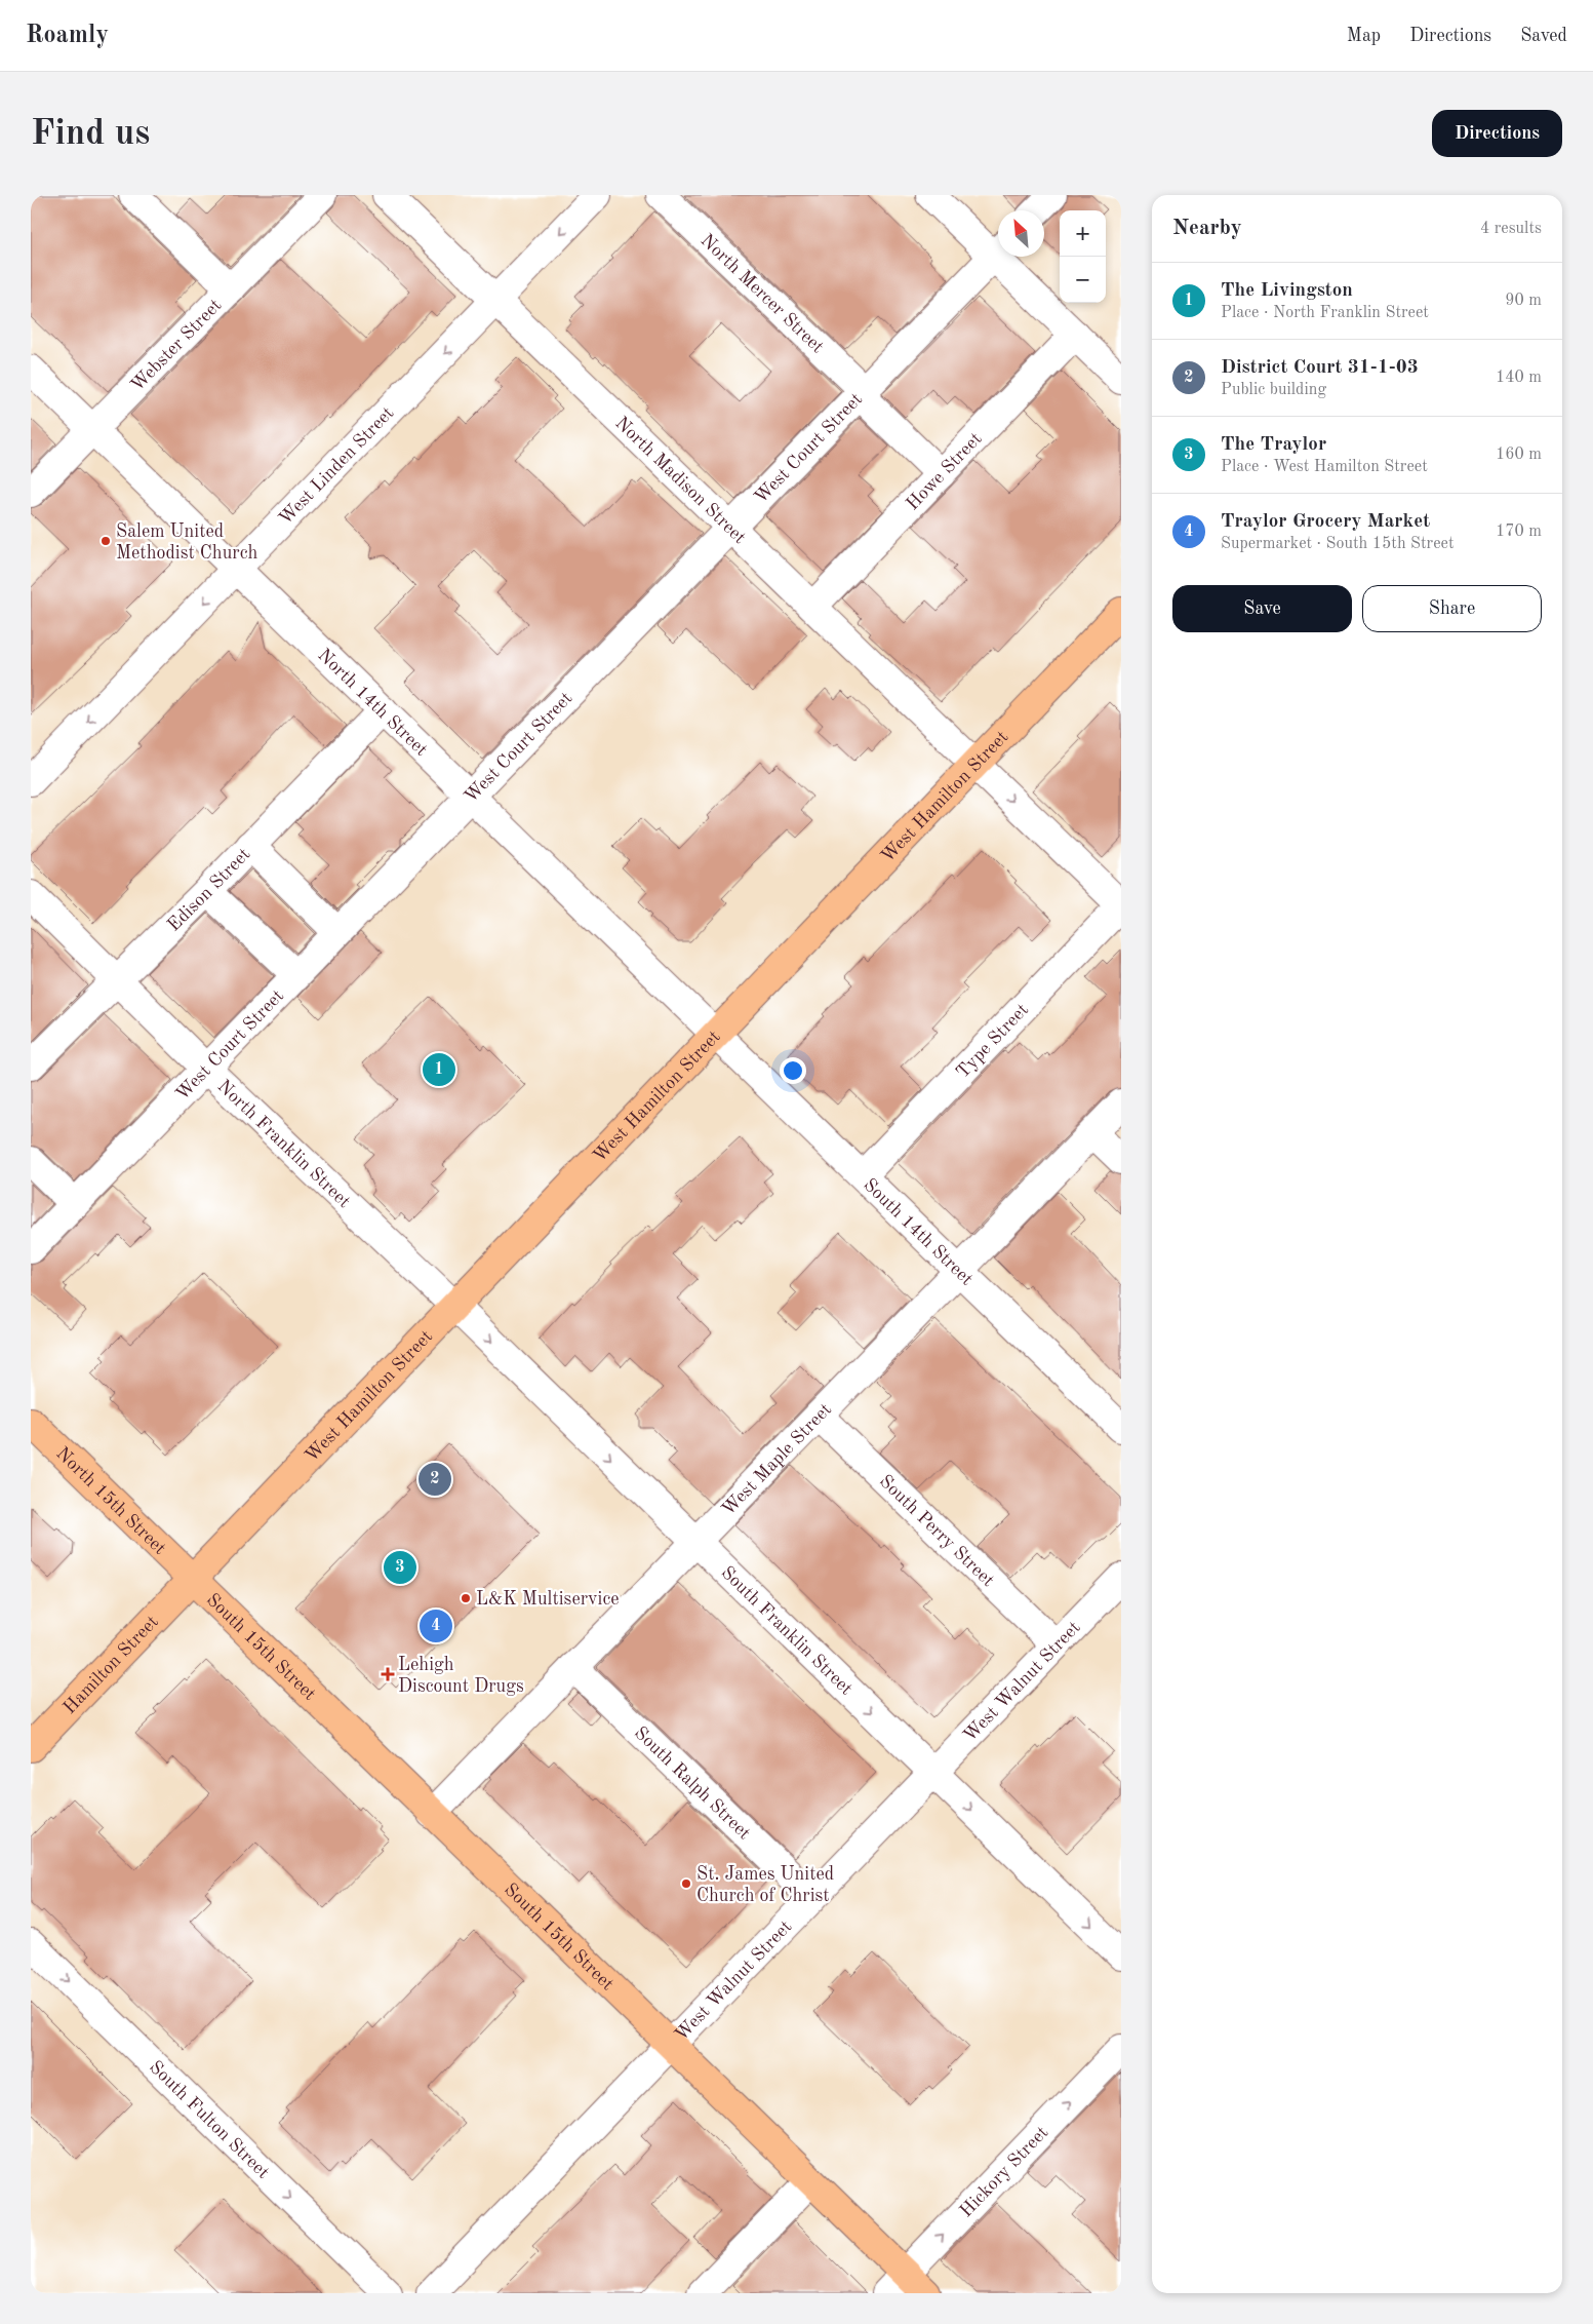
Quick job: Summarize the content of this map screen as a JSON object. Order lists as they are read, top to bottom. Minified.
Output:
{"streets":{"main road":["West Hamilton Street","North 15th Street","South 15th Street","Hamilton Street"],"street":["North Mercer Street","Webster Street","West Court Street","West Linden Street","Howe Street","North Madison Street","North 14th Street","Edison Street","Type Street","North Franklin Street","South 14th Street","West Maple Street","South Perry Street","South Franklin Street","West Walnut Street","South Ralph Street","South Fulton Street","Hickory Street"]},"crossings":[["North Mercer Street","West Court Street"],["North Mercer Street","Howe Street"],["Webster Street","North 14th Street"],["West Court Street","North Madison Street"],["West Court Street","North 14th Street"],["West Court Street","North Franklin Street"],["West Linden Street","North Madison Street"],["West Linden Street","North 14th Street"],["Howe Street","North Madison Street"],["North Madison Street","West Hamilton Street"],["North Madison Street","Type Street"],["North 14th Street","West Hamilton Street"],["North 14th Street","Edison Street"],["North 14th Street","South 14th Street"],["West Hamilton Street","North Franklin Street"],["West Hamilton Street","South 14th Street"],["West Hamilton Street","North 15th Street"],["West Hamilton Street","South Franklin Street"],["West Hamilton Street","South 15th Street"],["West Hamilton Street","Hamilton Street"],["Edison Street","North Franklin Street"],["Type Street","South 14th Street"],["North Franklin Street","South Franklin Street"],["South 14th Street","West Maple Street"],["West Maple Street","South Perry Street"],["West Maple Street","South Franklin Street"],["West Maple Street","South 15th Street"],["West Maple Street","South Ralph Street"],["North 15th Street","South 15th Street"],["North 15th Street","Hamilton Street"],["South Perry Street","West Walnut Street"],["South Franklin Street","West Walnut Street"],["South 15th Street","Hamilton Street"],["South 15th Street","West Walnut Street"],["South 15th Street","Hickory Street"],["West Walnut Street","South Ralph Street"]],"one_way":["West Linden Street","South Franklin Street","South Fulton Street","Hickory Street"],"places":{"other":["Salem United Methodist Church","L&K Multiservice","St. James United Church of Christ"],"health":["Lehigh Discount Drugs"]},"north":"top left","page":{"header":"Roamly","nav":["Map","Directions","Saved"],"buttons":["Directions",["Save","Share"]],"title":"Find us","heading":["Nearby","4 results"],"map_buttons":["+","−"],"list":[{"mark":"1","name":"The Livingston","note":"Place · North Franklin Street","value":"90 m"},{"mark":"2","name":"District Court 31-1-03","note":"Public building","value":"140 m"},{"mark":"3","name":"The Traylor","note":"Place · West Hamilton Street","value":"160 m"},{"mark":"4","name":"Traylor Grocery Market","note":"Supermarket · South 15th Street","value":"170 m"}],"pins":["1","2","3","4"]}}
